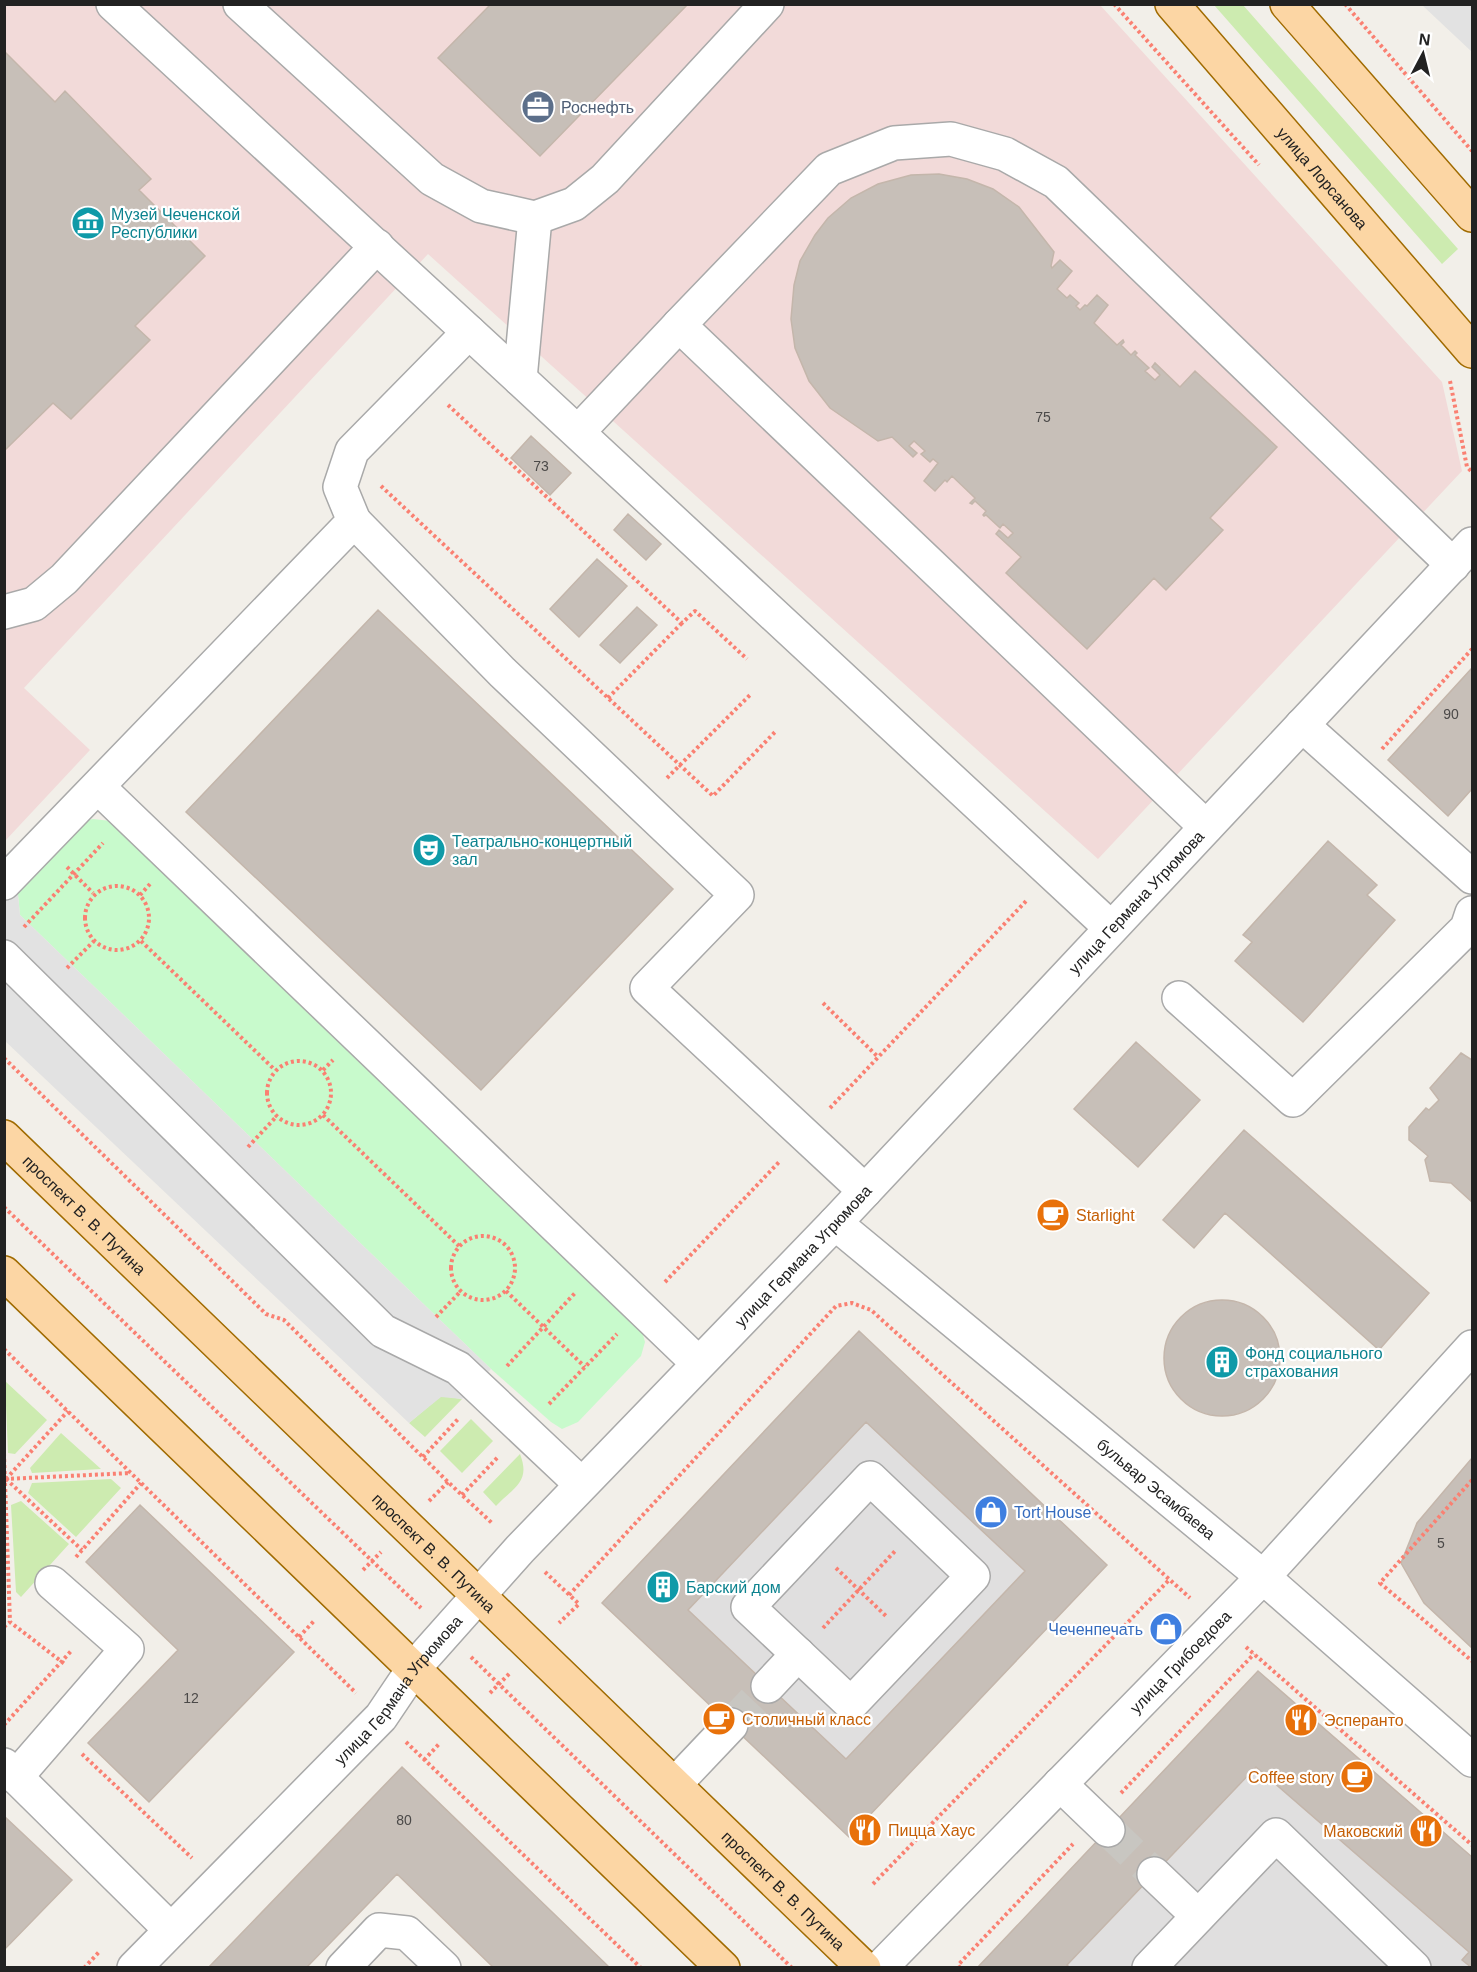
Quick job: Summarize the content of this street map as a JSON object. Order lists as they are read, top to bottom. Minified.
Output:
{"streets":{"main road":["улица Лорсанова","проспект В. В. Путина"],"street":["улица Германа Угрюмова","бульвар Эсамбаева","улица Грибоедова"]},"crossings":[["улица Германа Угрюмова","проспект В. В. Путина"],["улица Германа Угрюмова","бульвар Эсамбаева"],["бульвар Эсамбаева","улица Грибоедова"]],"places":{"office":["Роснефть"],"museum":["Музей Чеченской Республики"],"theatre":["Театрально-концертный зал"],"cafe":["Starlight","Столичный класс","Coffee story"],"building":["Фонд социального страхования","Барский дом"],"shop":["Tort House","Чеченпечать"],"restaurant":["Эсперанто","Пицца Хаус","Маковский"]},"house_numbers":["75","73","90","5","12","80"],"north":"top"}
